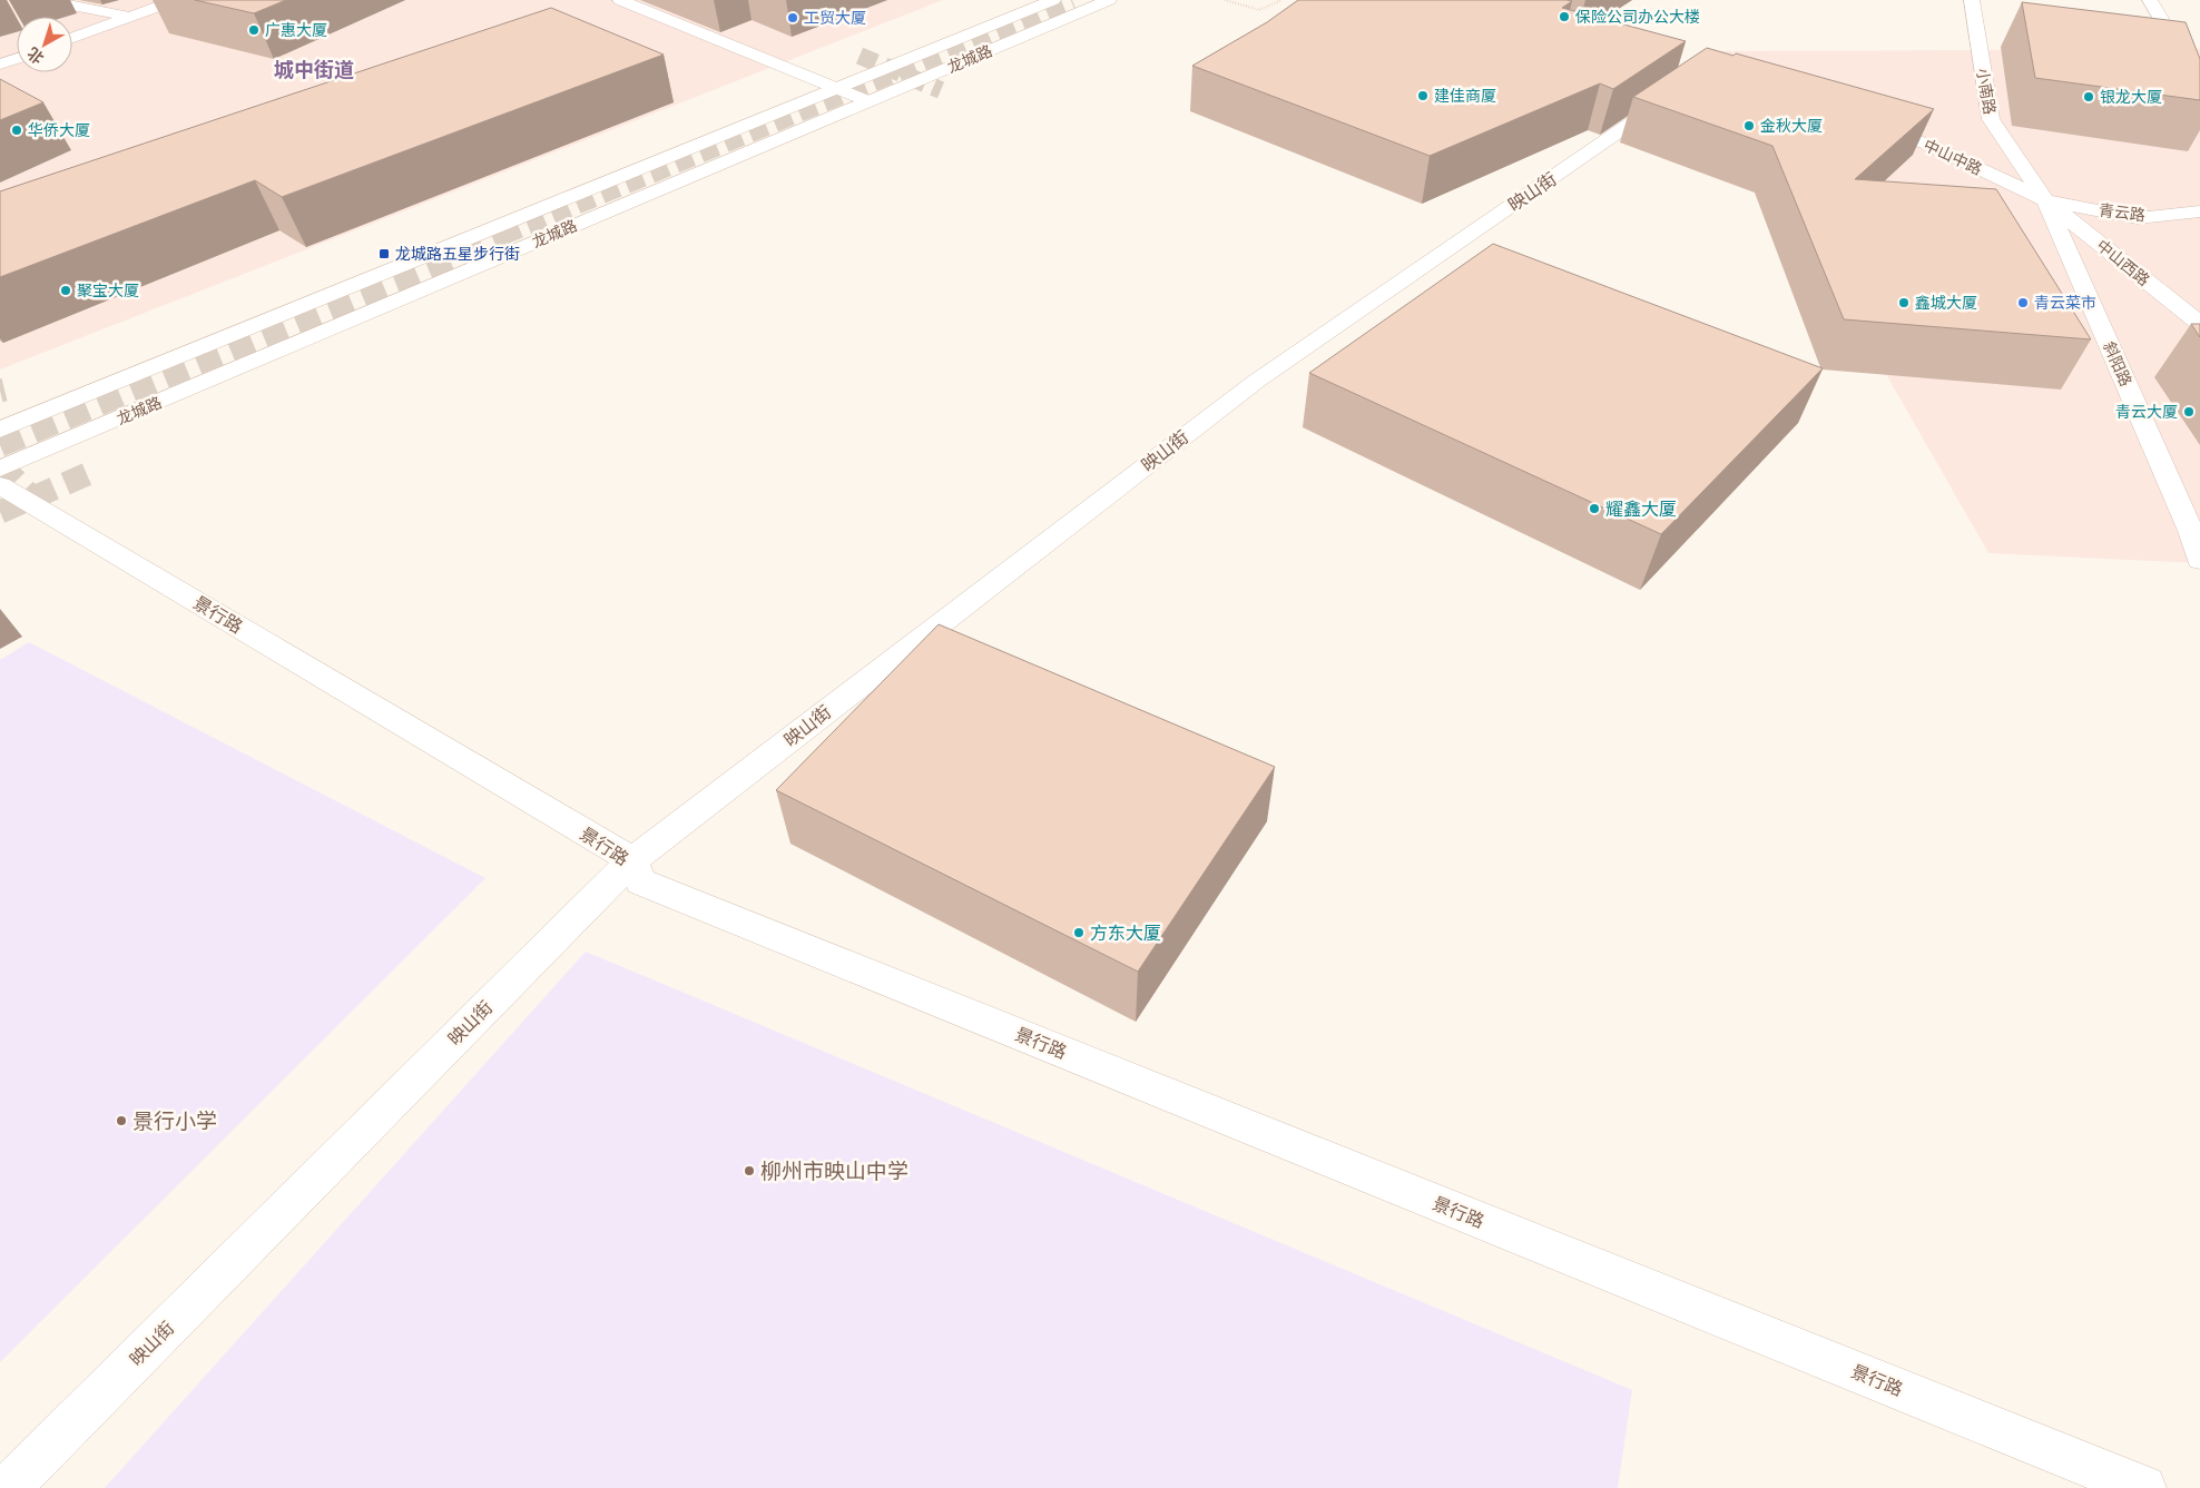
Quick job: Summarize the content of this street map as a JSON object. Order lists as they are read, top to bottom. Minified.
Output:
{"streets":{"street":["龙城路","小南路","中山中路","映山街","青云路","中山西路","斜阳路","景行路"]},"crossings":[["小南路","中山中路"],["小南路","青云路"],["小南路","中山西路"],["小南路","斜阳路"],["中山中路","青云路"],["中山中路","中山西路"],["中山中路","斜阳路"],["映山街","景行路"],["青云路","中山西路"],["青云路","斜阳路"],["中山西路","斜阳路"]],"districts":["城中街道"],"places":{"other":["保险公司办公大楼","工贸大厦","广惠大厦","建佳商厦","银龙大厦","金秋大厦","华侨大厦","聚宝大厦","鑫城大厦","青云菜市","青云大厦","耀鑫大厦","方东大厦","景行小学","柳州市映山中学"],"transit":["龙城路五星步行街"]},"north":"bottom left"}
